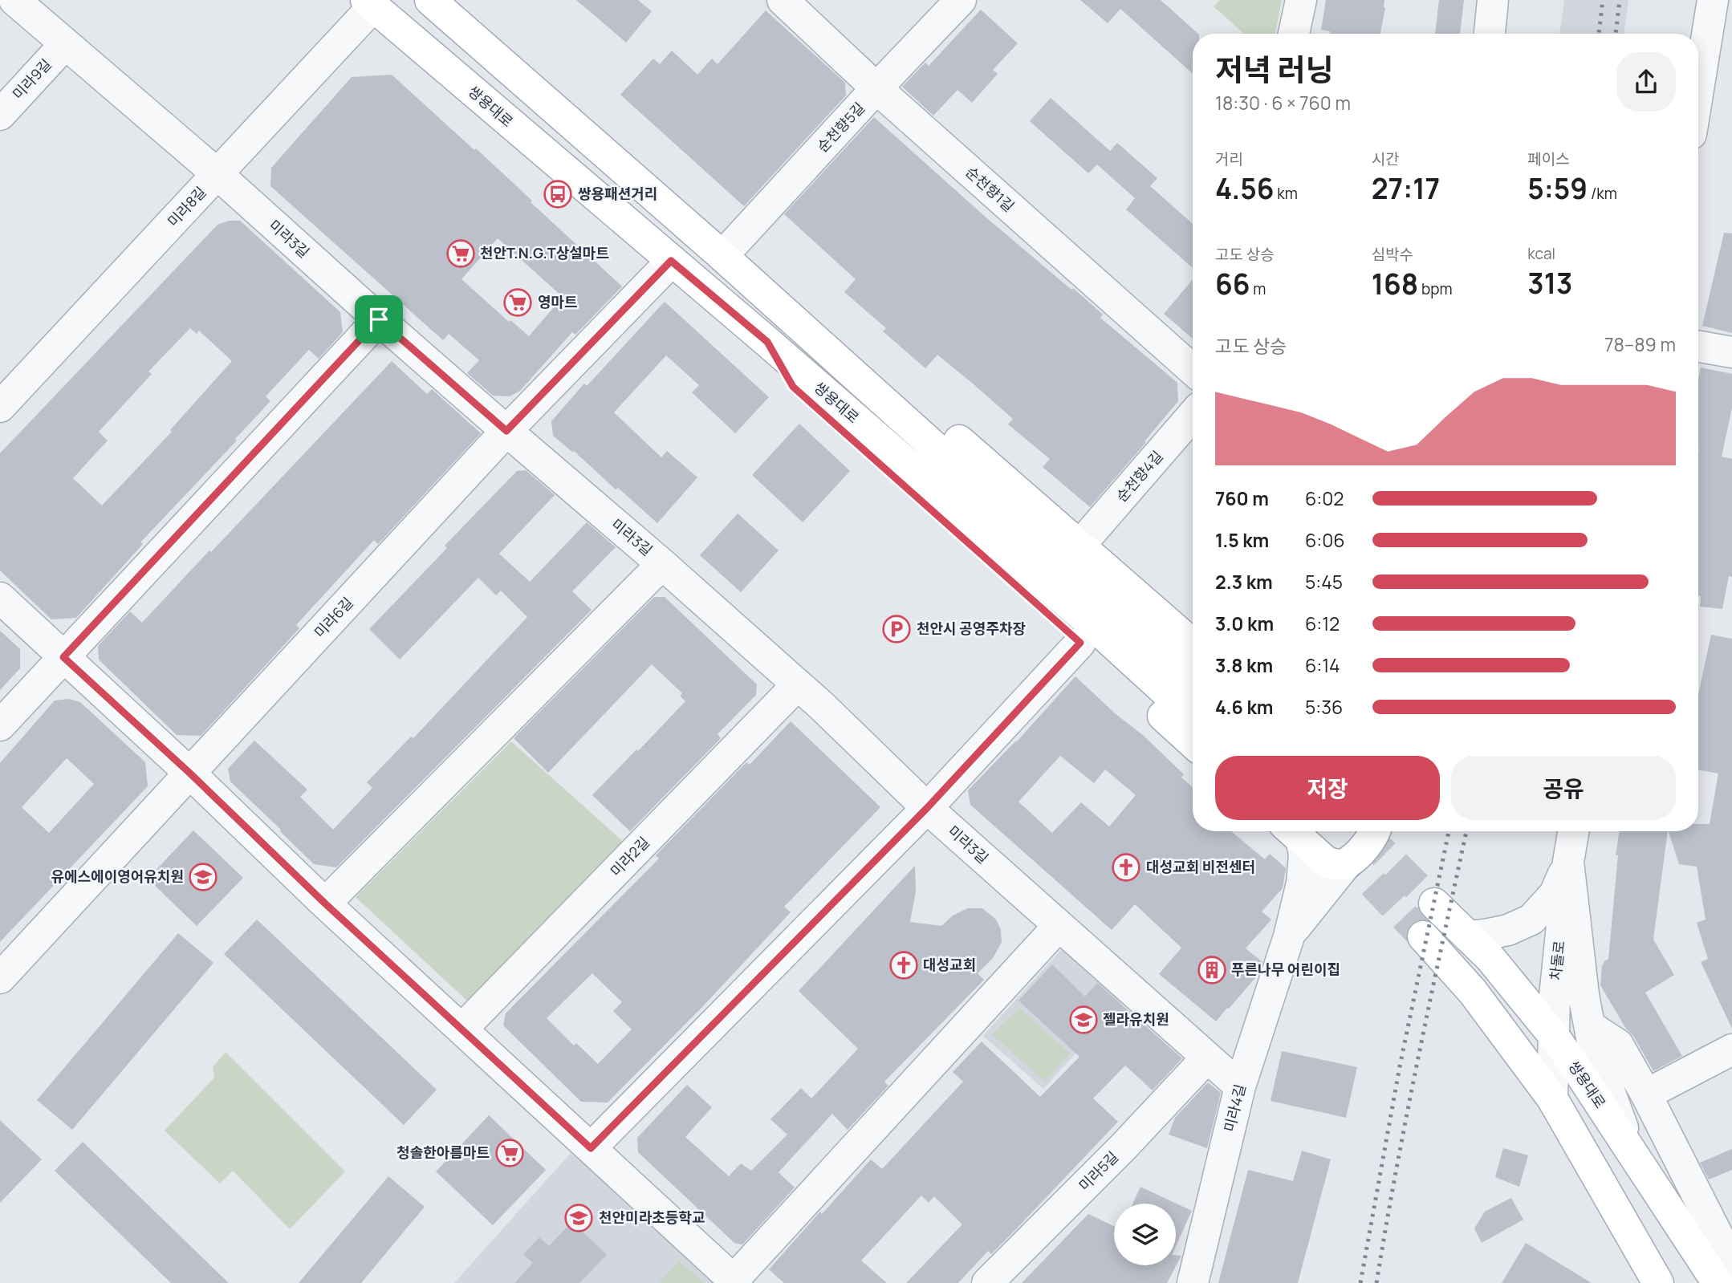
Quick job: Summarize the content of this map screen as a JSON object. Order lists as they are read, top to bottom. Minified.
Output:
{"streets":{"main road":["쌍용대로"],"street":["미라9길","순천향5길","순천향1길","미라8길","미라3길","순천향4길","미라6길","미라2길","차돌로","미라4길","미라5길"]},"crossings":[["미라9길","미라3길"],["쌍용대로","미라8길"],["쌍용대로","미라6길"],["쌍용대로","차돌로"],["순천향5길","순천향1길"],["미라8길","미라3길"],["미라3길","미라6길"],["미라3길","미라2길"],["미라3길","미라4길"],["미라3길","미라5길"]],"places":{"bus stop":["쌍용패션거리"],"supermarket":["천안T.N.G.T상설마트","영마트","청솔한아름마트"],"parking":["천안시 공영주차장"],"church":["대성교회 비전센터","대성교회"],"school or university":["유에스에이영어유치원","젤라유치원","천안미라초등학교"],"building":["푸른나무 어린이집"]},"page":{"heading":["저녁 러닝","18:30 · 6 × 760 m"],"stats":[["거리","4.56 km"],["시간","27:17"],["페이스","5:59 /km"],["고도 상승","66 m"],["심박수","168 bpm"],["kcal","313"]],"chart":["고도 상승","78–89 m"],"list":[{"name":"760 m","note":"6:02"},{"name":"1.5 km","note":"6:06"},{"name":"2.3 km","note":"5:45"},{"name":"3.0 km","note":"6:12"},{"name":"3.8 km","note":"6:14"},{"name":"4.6 km","note":"5:36"}],"buttons":["저장","공유"]}}
